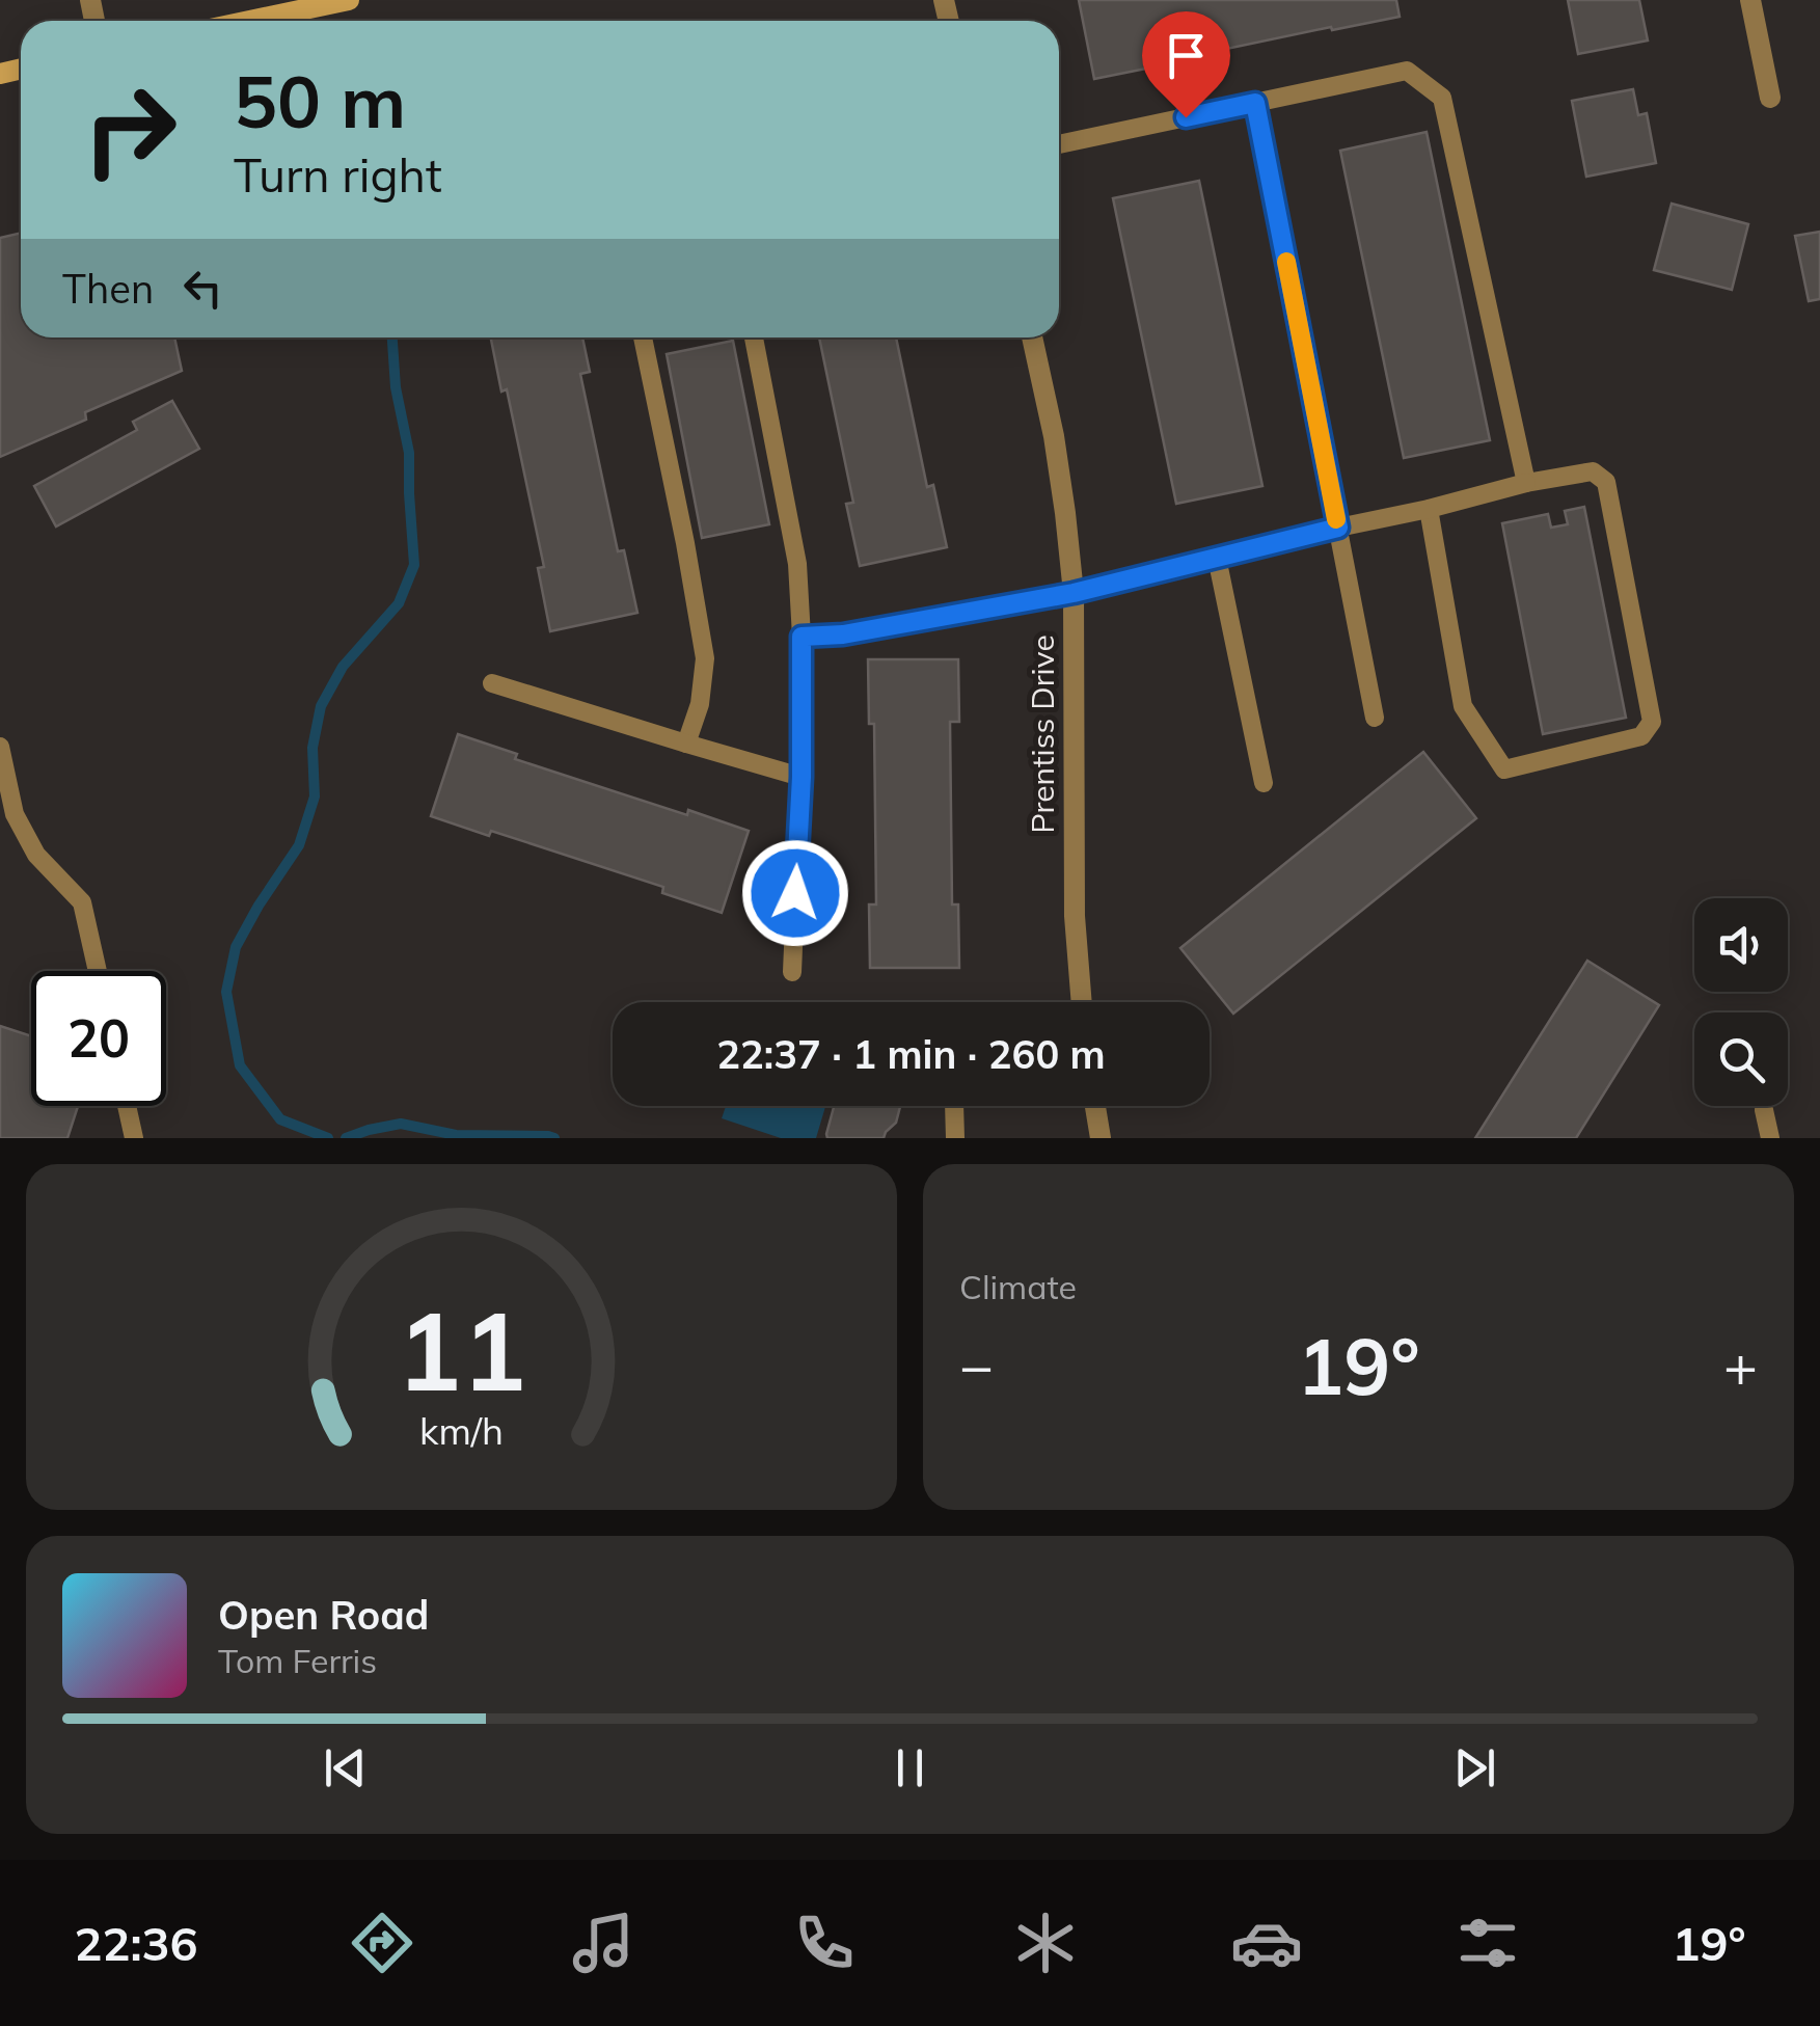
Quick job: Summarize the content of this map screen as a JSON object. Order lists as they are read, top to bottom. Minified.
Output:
{"streets":{"street":["Prentiss Drive"]},"page":{"turn":["50 m","Turn right"],"then":"Then","limit":"20","trip":"22:37 · 1 min · 260 m","tile":"Climate","heat":["−","19°","+"],"song":["Open Road","Tom Ferris"],"tabs":["22:36","19°"],"gauge":["11","km/h"]}}
